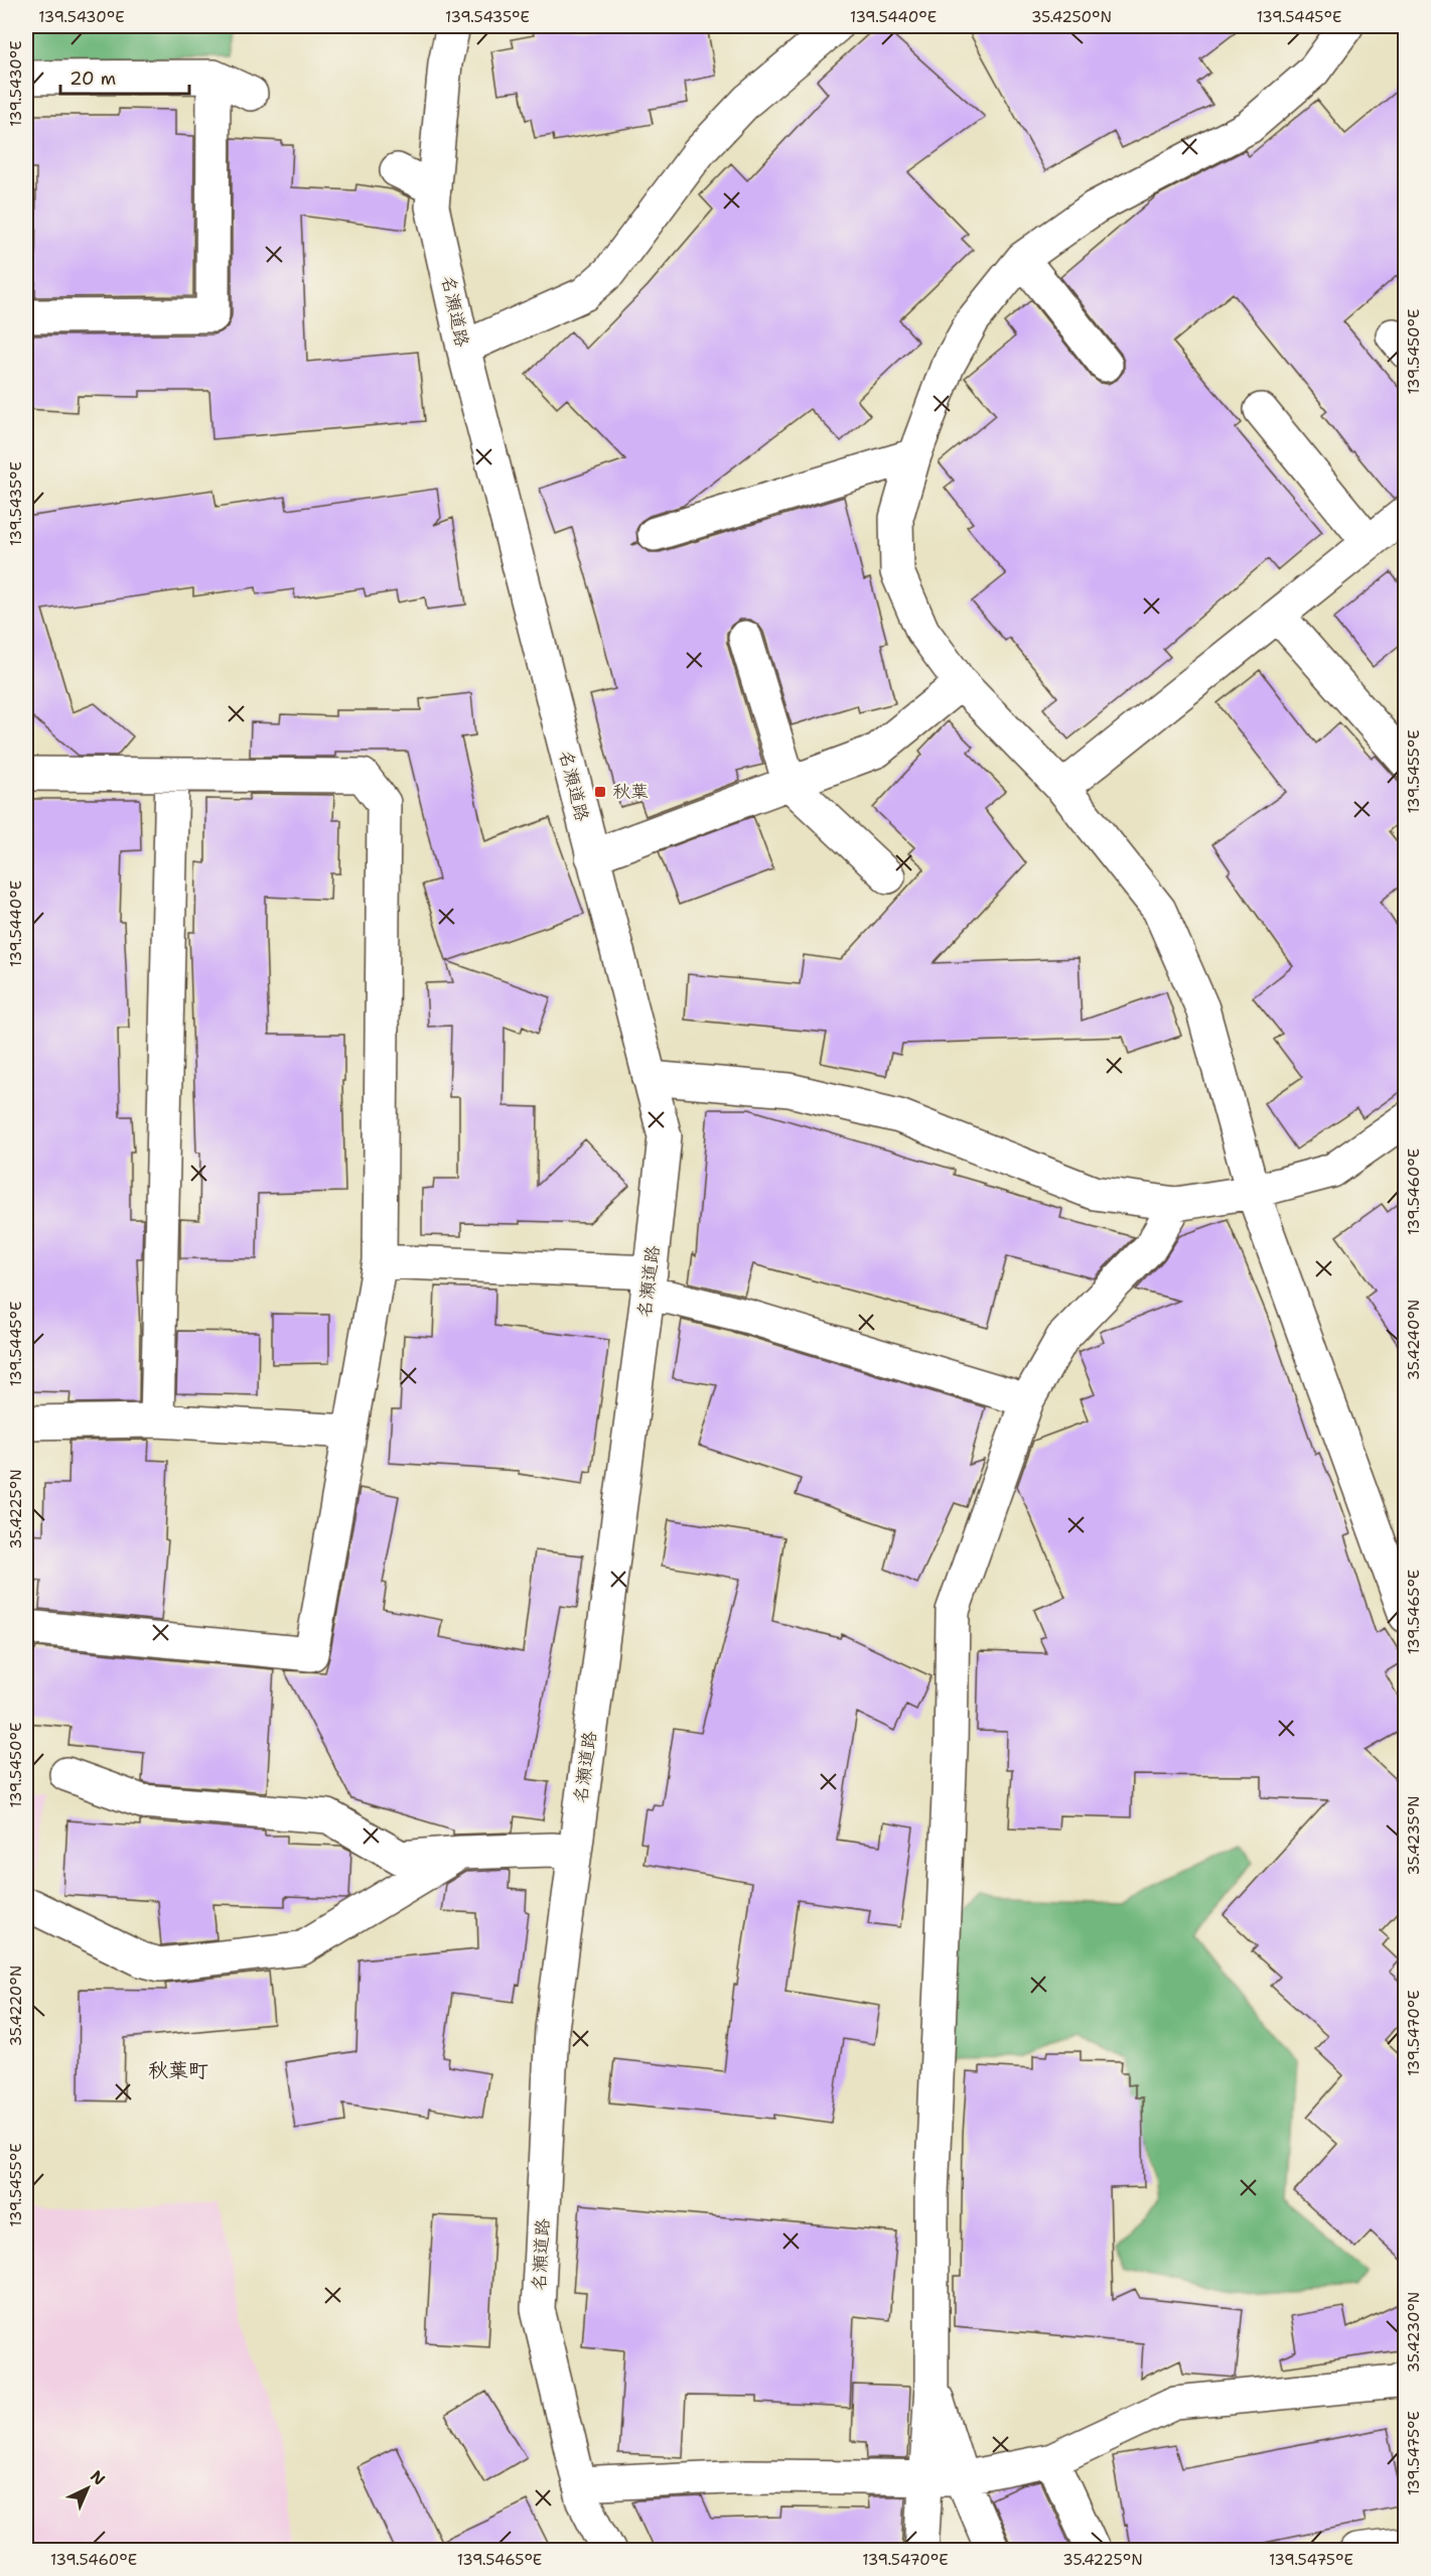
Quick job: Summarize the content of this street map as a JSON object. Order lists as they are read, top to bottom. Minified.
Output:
{"streets":{"street":["名瀬道路"]},"districts":["秋葉町"],"places":{"transit":["秋葉"]},"scale_bar":"20 m","north":"top right","coordinates":["139.5430°E","139.5435°E","139.5440°E","35.4250°N","139.5445°E","139.5450°E","139.5455°E","139.5460°E","35.4240°N","35.4225°N","139.5465°E","35.4235°N","35.4220°N","139.5470°E","35.4230°N","139.5475°E"]}
